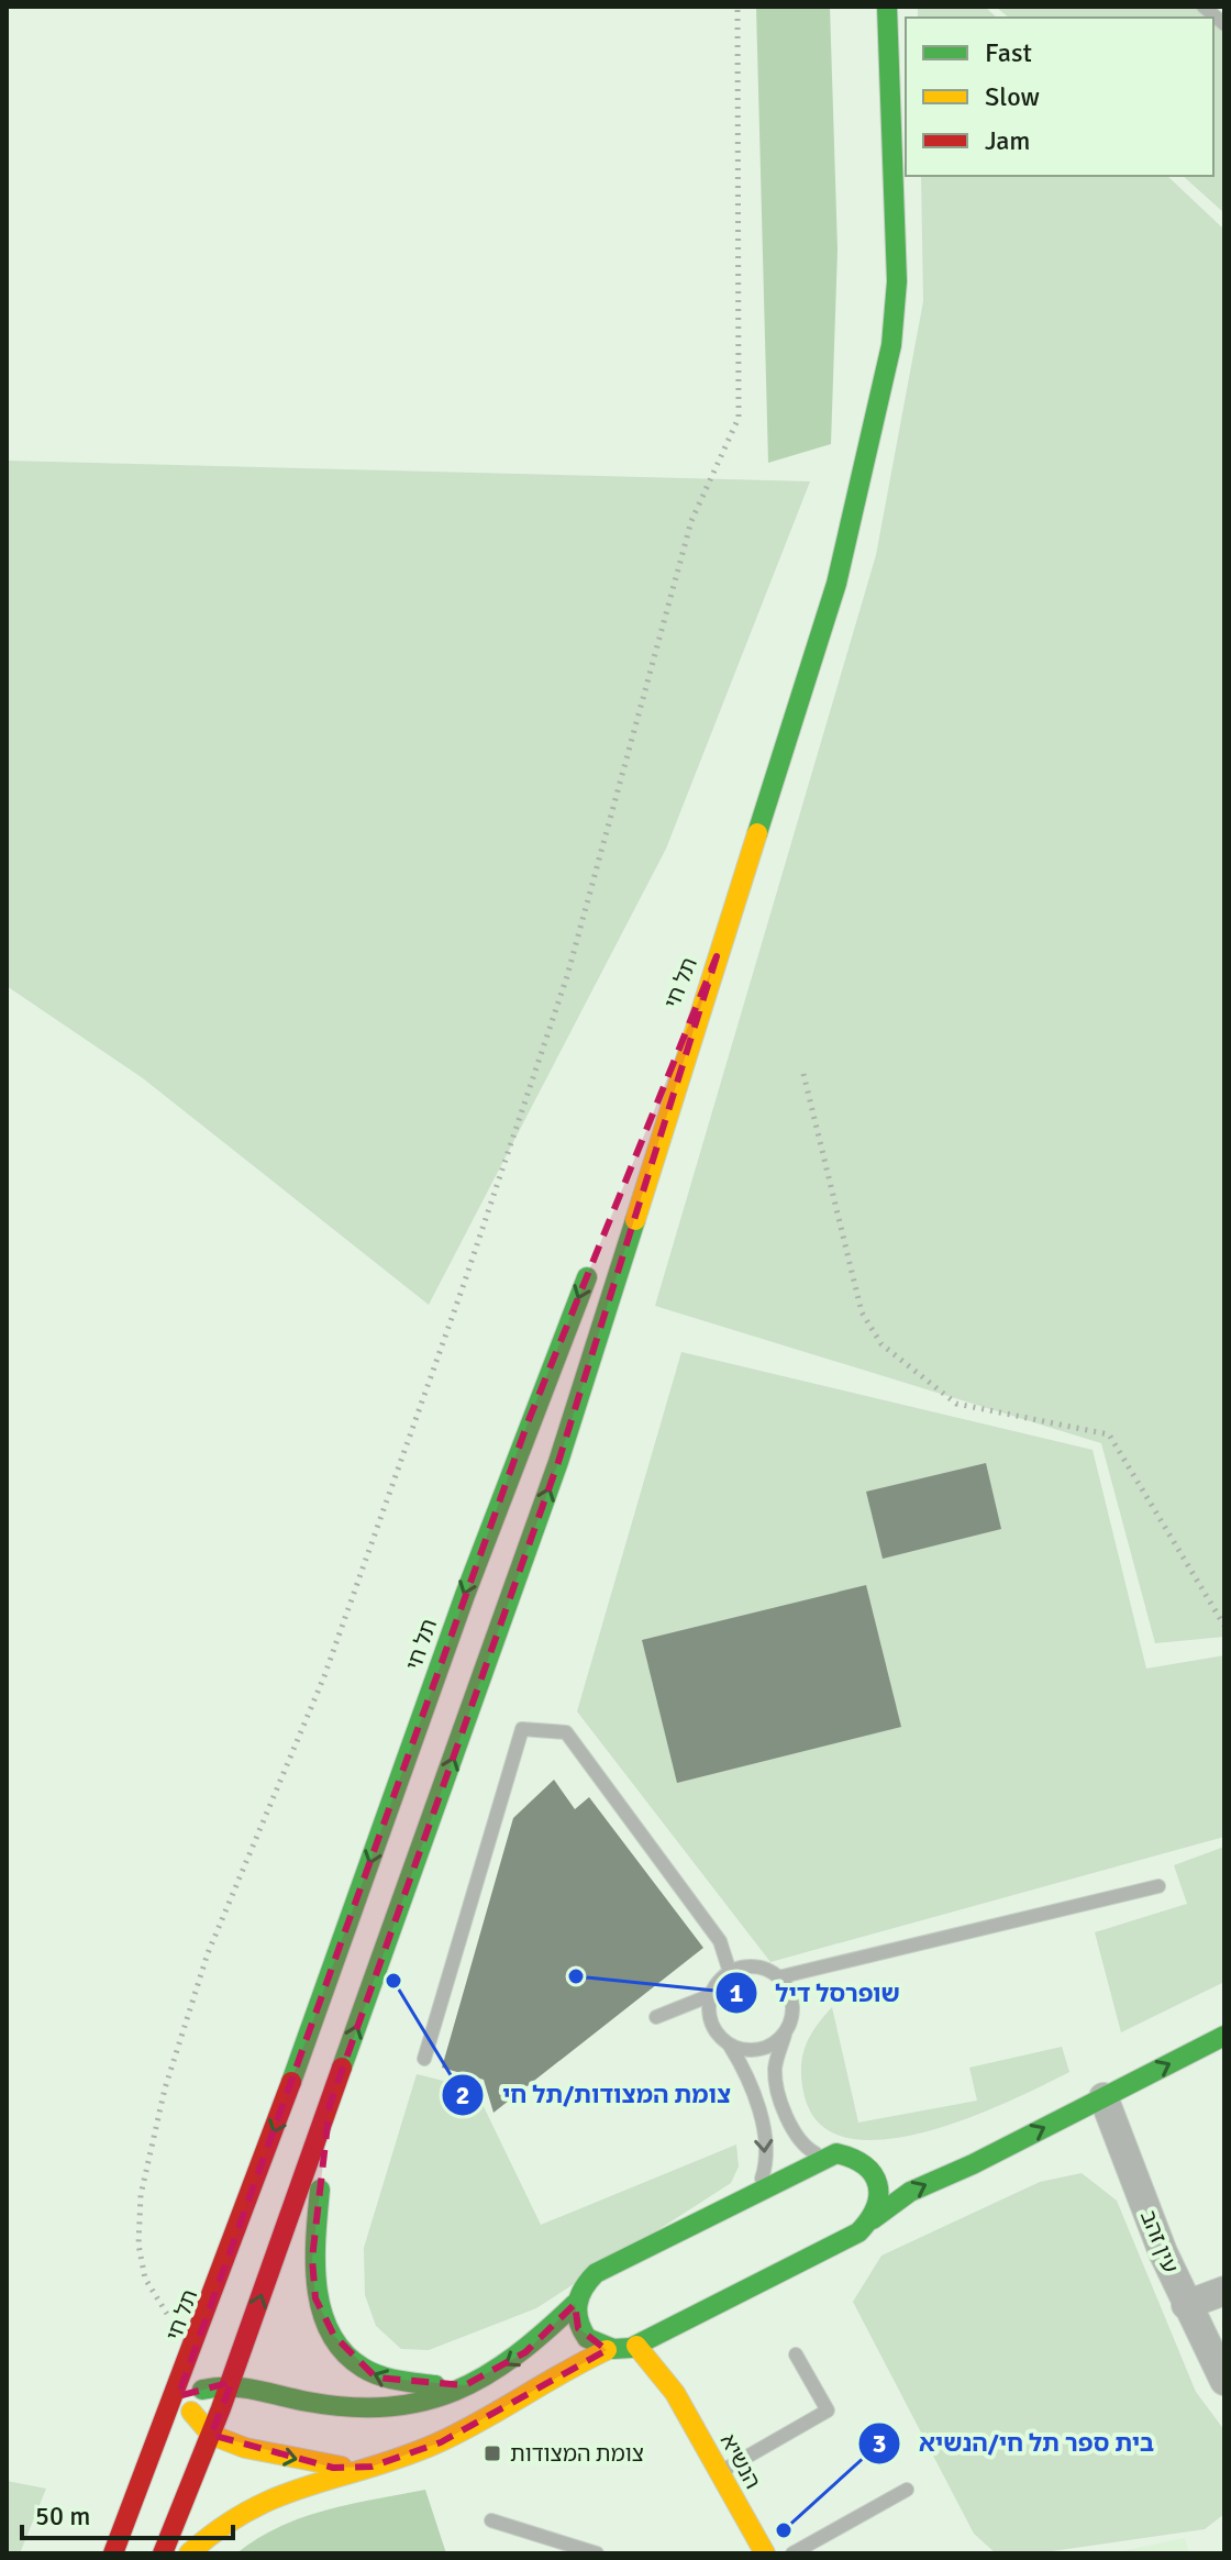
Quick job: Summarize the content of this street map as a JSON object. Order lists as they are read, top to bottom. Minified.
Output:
{"streets":{"main road":["תל חי","הנשיא"],"street":["עין זהב"]},"places":{"other":["שופרסל דיל","צומת המצודות/תל חי","בית ספר תל חי/הנשיא"],"transit":["צומת המצודות"]},"legend":["Fast","Slow","Jam"],"scale_bar":"50 m"}
